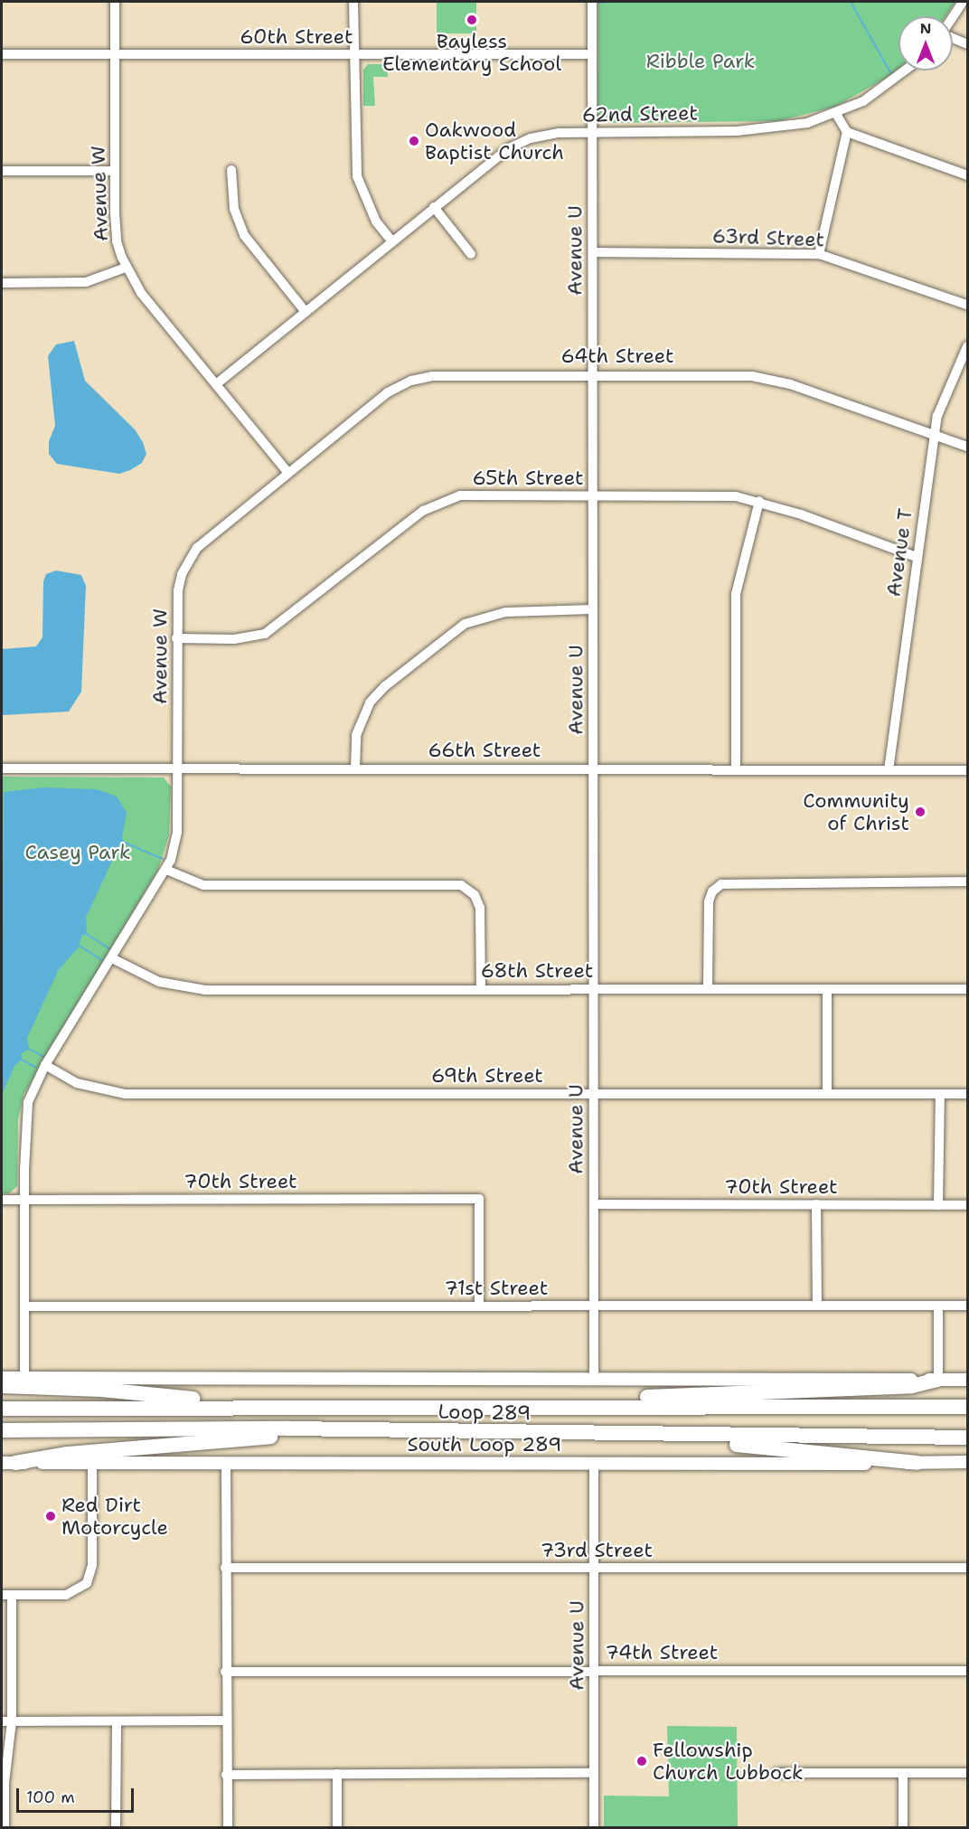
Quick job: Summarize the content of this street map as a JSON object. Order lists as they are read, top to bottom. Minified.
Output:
{"streets":{"highway":["Loop 289"],"main road":["South Loop 289"],"street":["60th Street","62nd Street","Avenue W","63rd Street","Avenue U","64th Street","65th Street","Avenue T","66th Street","68th Street","69th Street","70th Street","71st Street","73rd Street","74th Street"]},"crossings":[["60th Street","Avenue W"],["60th Street","Avenue U"],["62nd Street","Avenue W"],["62nd Street","Avenue U"],["Avenue W","64th Street"],["Avenue W","65th Street"],["Avenue W","66th Street"],["Avenue W","68th Street"],["Avenue W","69th Street"],["Avenue W","70th Street"],["Avenue W","71st Street"],["63rd Street","Avenue U"],["Avenue U","64th Street"],["Avenue U","65th Street"],["Avenue U","66th Street"],["Avenue U","68th Street"],["Avenue U","69th Street"],["Avenue U","70th Street"],["Avenue U","71st Street"],["Avenue U","South Loop 289"],["Avenue U","73rd Street"],["Avenue U","74th Street"],["64th Street","Avenue T"],["65th Street","Avenue T"],["Avenue T","66th Street"],["70th Street","71st Street"]],"parks":["Ribble Park","Casey Park"],"places":["Bayless Elementary School","Oakwood Baptist Church","Community of Christ","Red Dirt Motorcycle","Fellowship Church Lubbock"],"scale_bar":"100 m","north":"top"}
